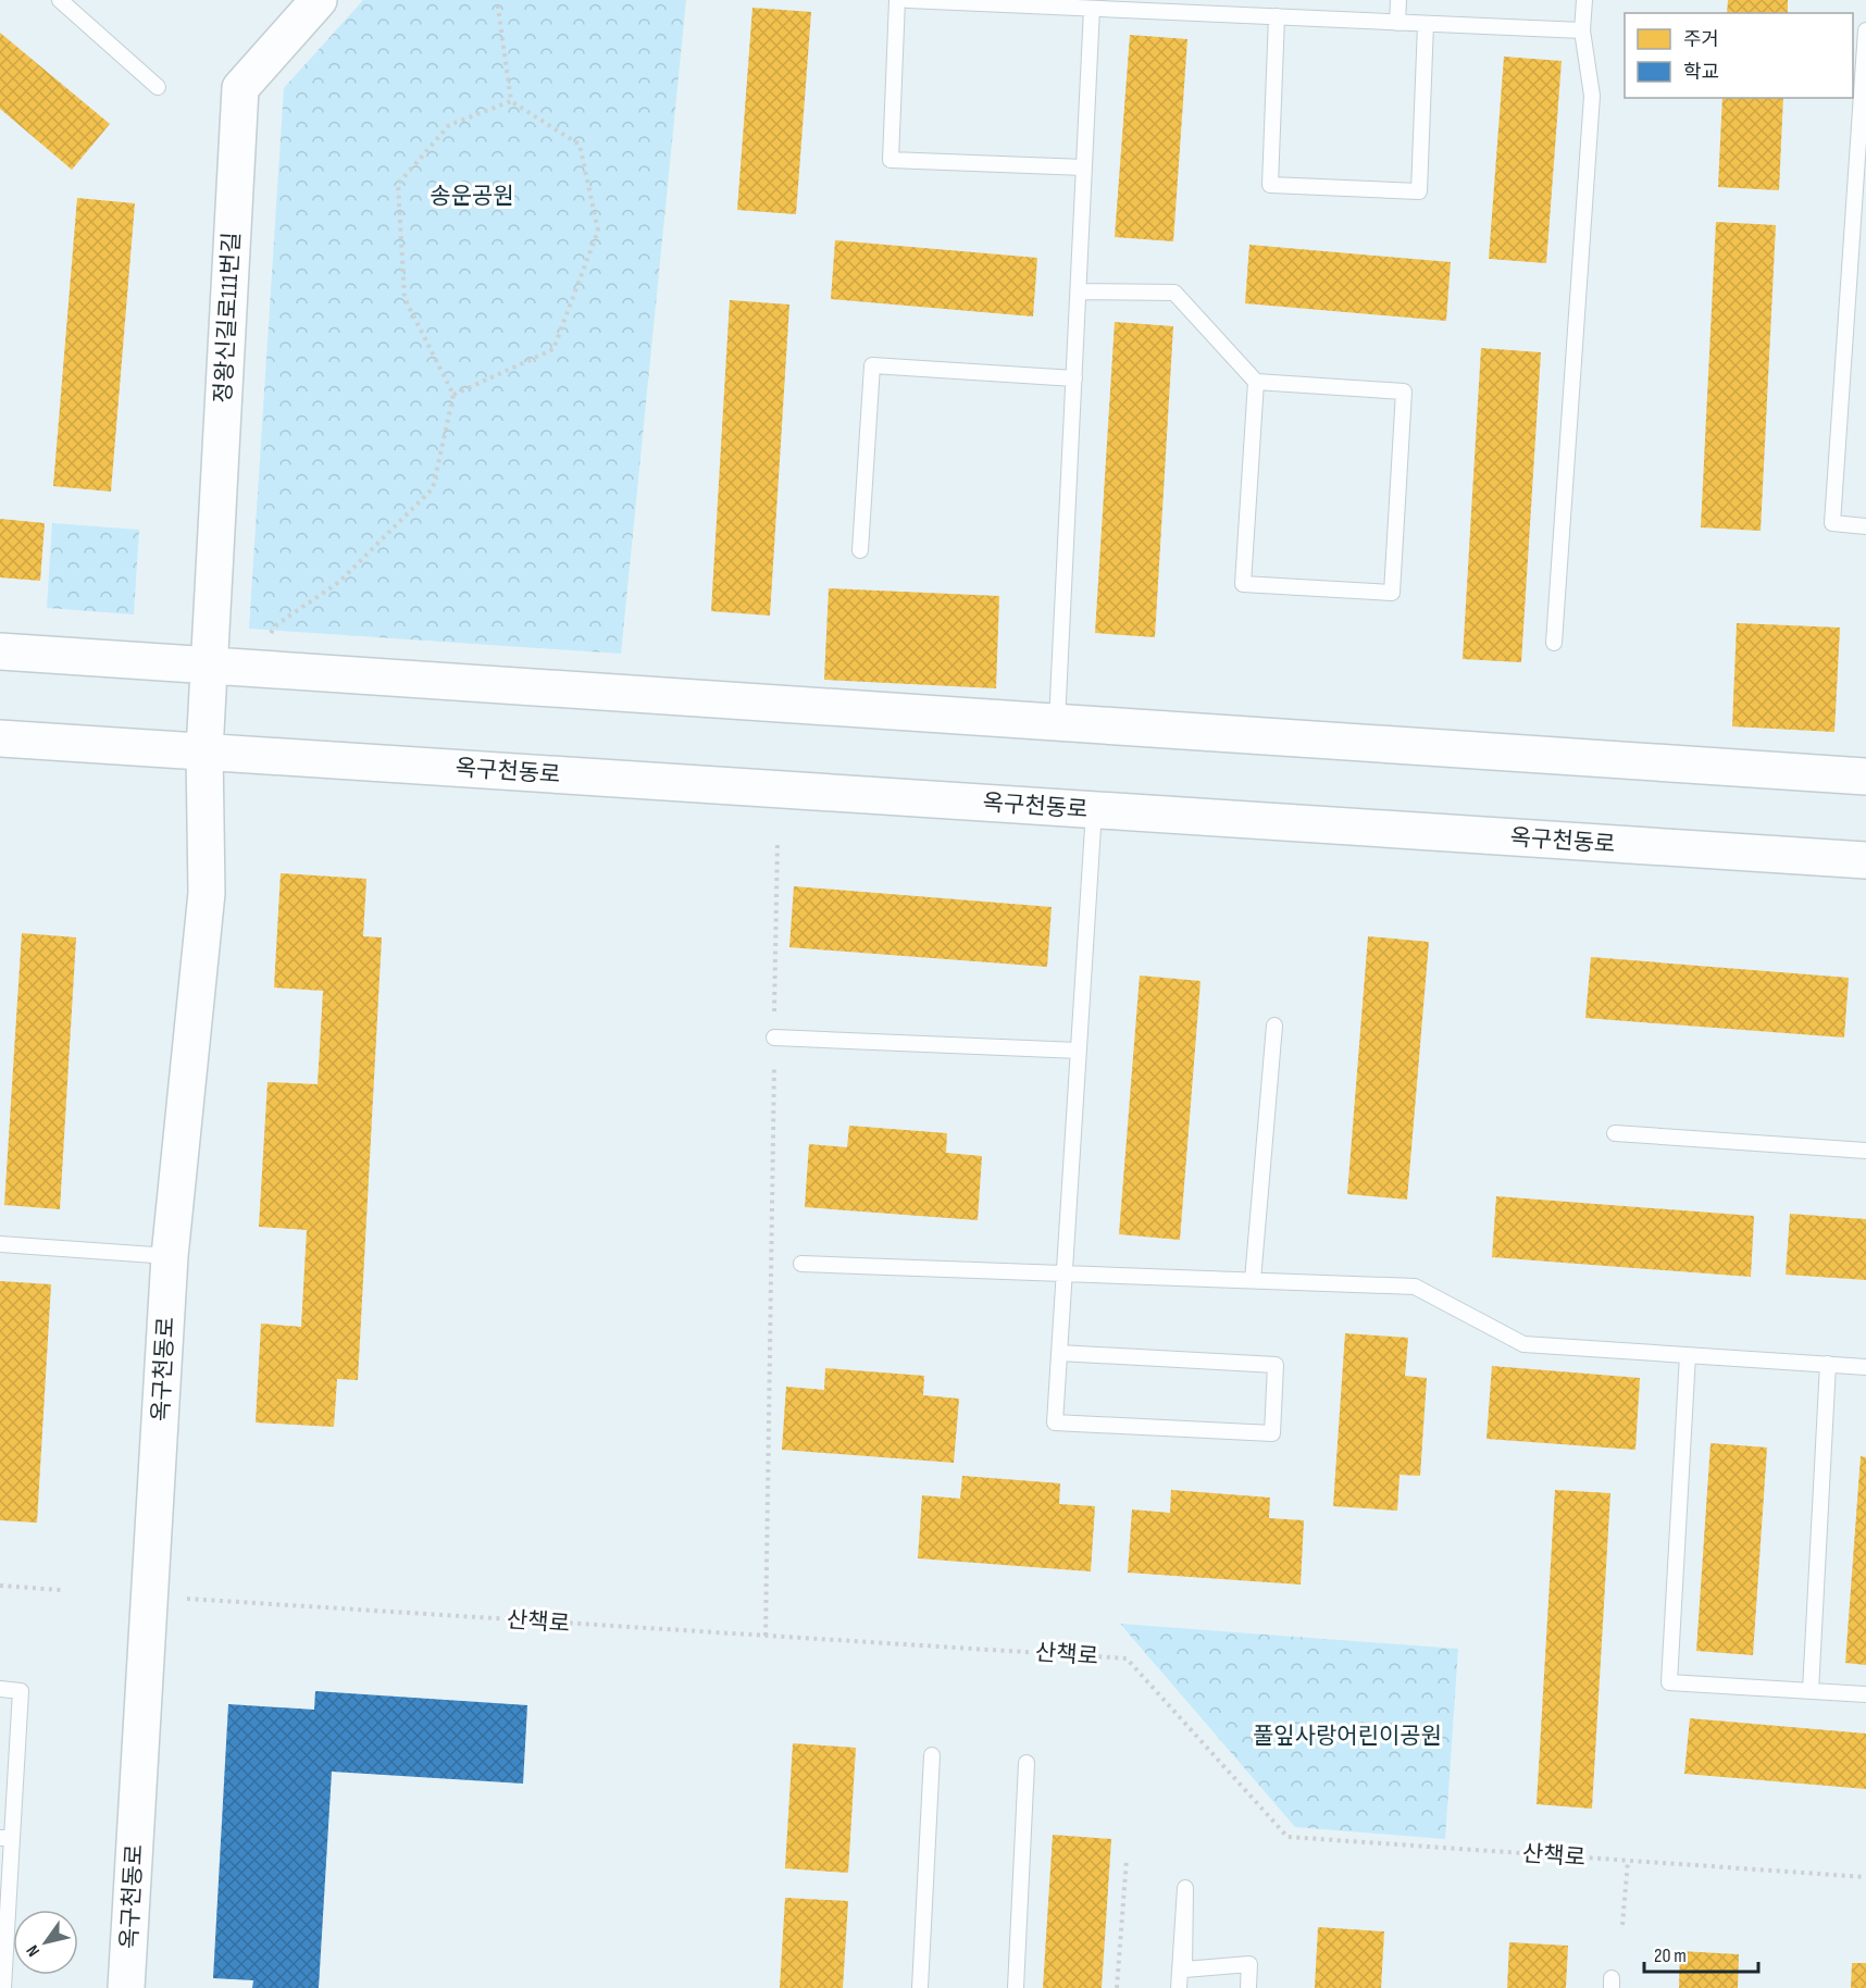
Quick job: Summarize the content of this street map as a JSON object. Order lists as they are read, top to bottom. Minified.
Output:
{"streets":{"street":["정왕신길로111번길","옥구천동로"],"path":["산책로"]},"crossings":[["정왕신길로111번길","옥구천동로"]],"parks":["송운공원","풀잎사랑어린이공원"],"legend":["주거","학교"],"scale_bar":"20 m","north":"bottom left"}
